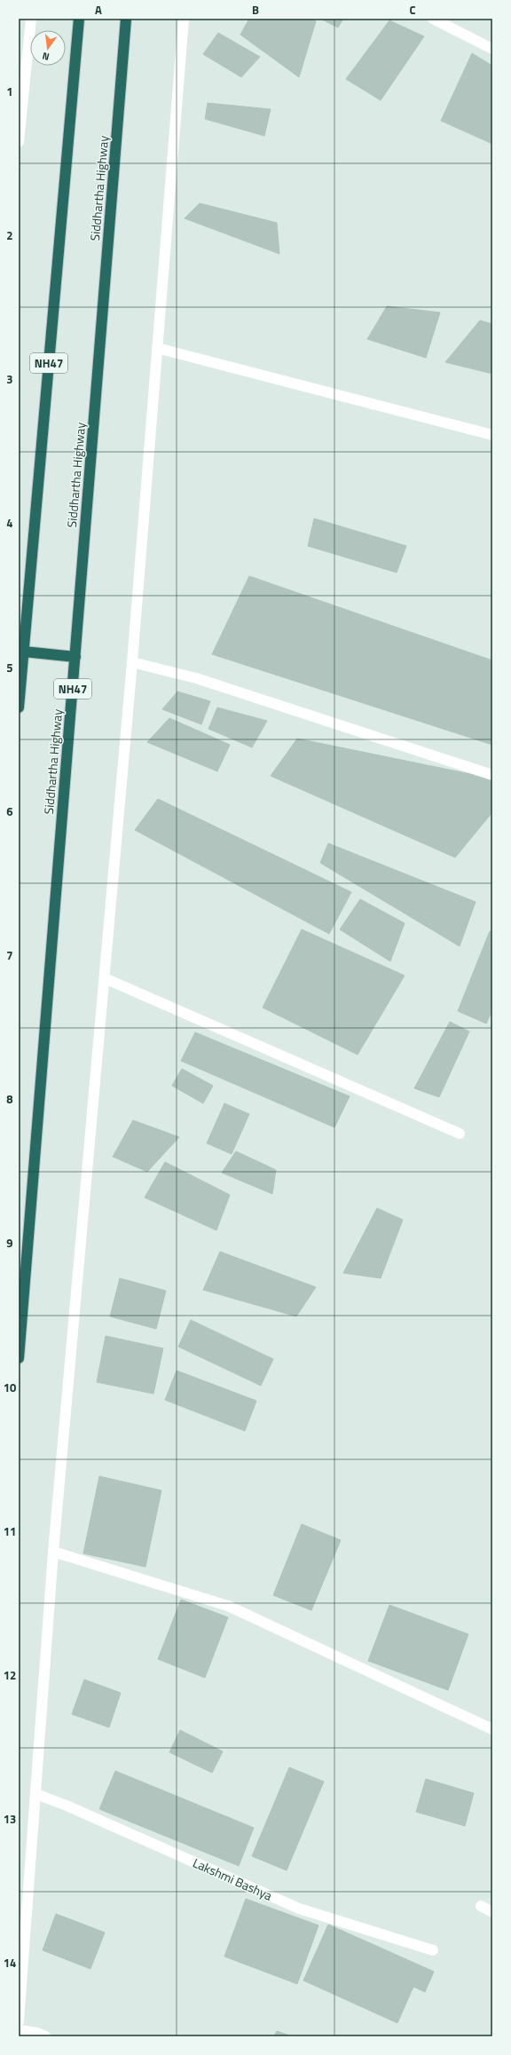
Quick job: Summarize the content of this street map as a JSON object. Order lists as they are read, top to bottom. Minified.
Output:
{"streets":{"highway":["Siddhartha Highway","NH47"],"street":["Lakshmi Bashya"]},"north":"bottom","grid":{"columns":["A","B","C"],"rows":["1","2","3","4","5","6","7","8","9","10","11","12","13","14"]}}
